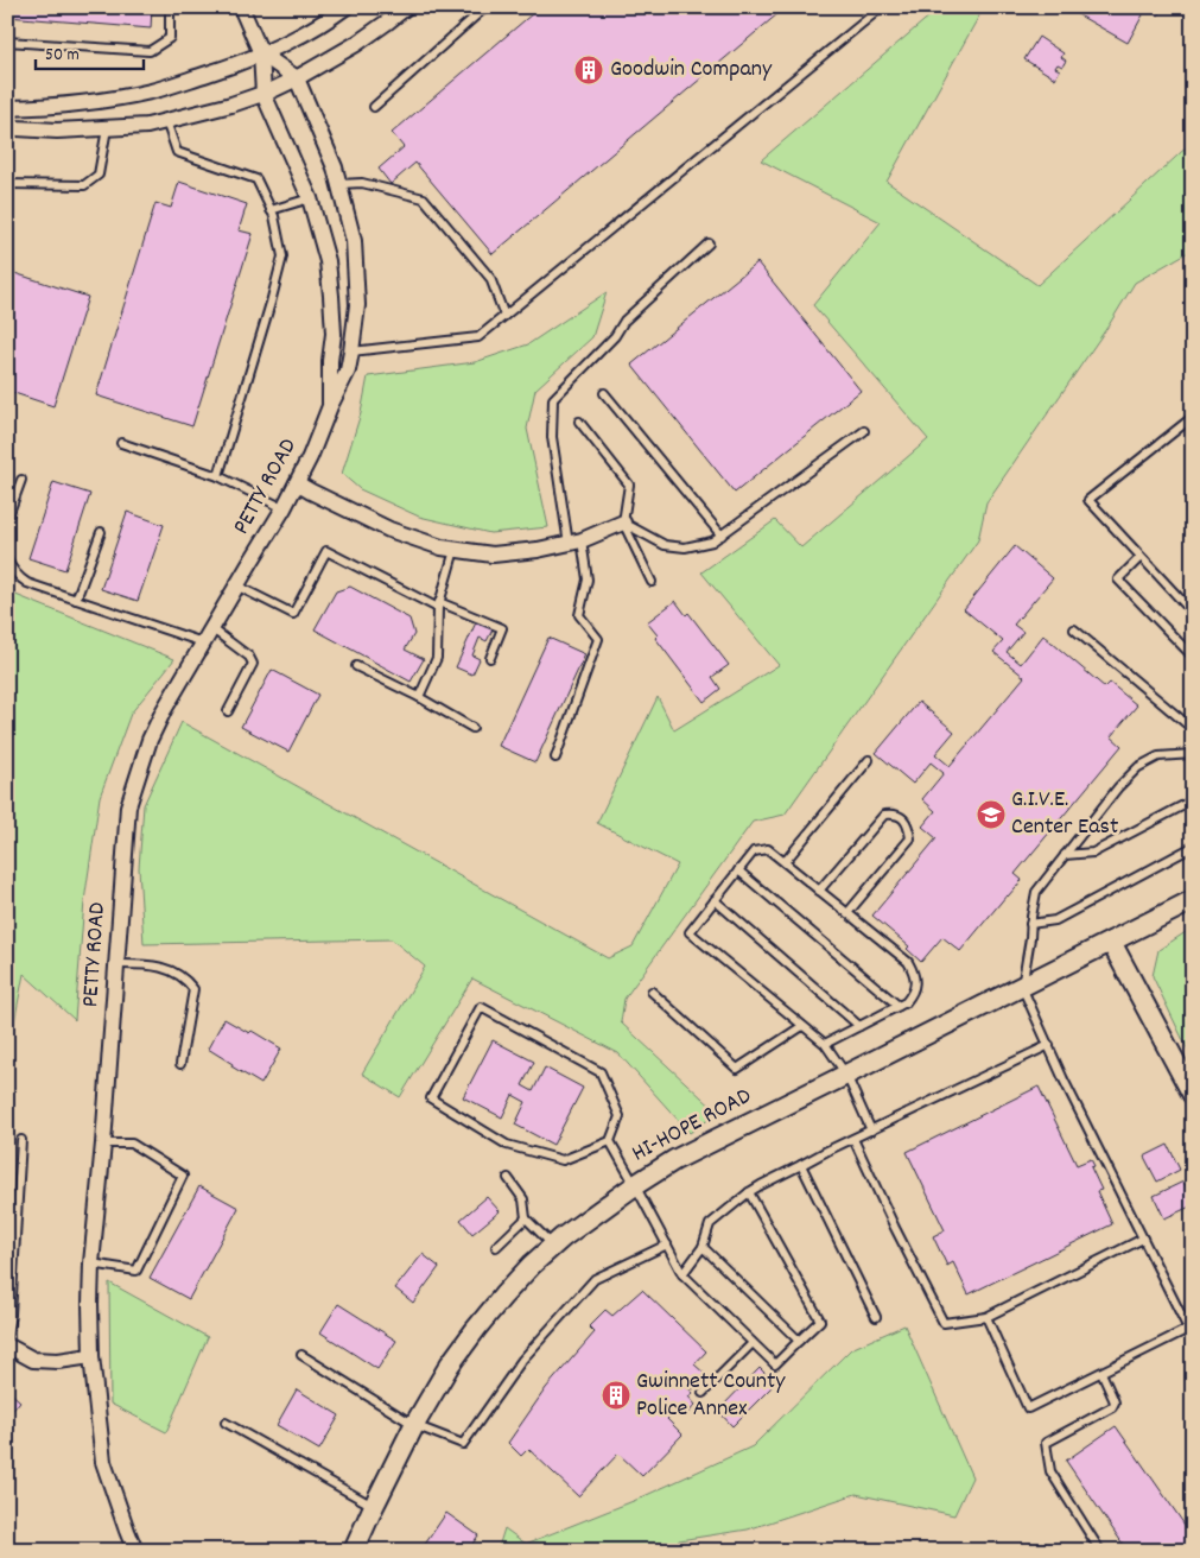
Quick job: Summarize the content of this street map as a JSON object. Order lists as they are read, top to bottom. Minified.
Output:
{"streets":{"street":["PETTY ROAD","HI-HOPE ROAD"]},"places":{"building":["Goodwin Company","Gwinnett County Police Annex"],"school or university":["G.I.V.E. Center East"]},"scale_bar":"50 m"}
